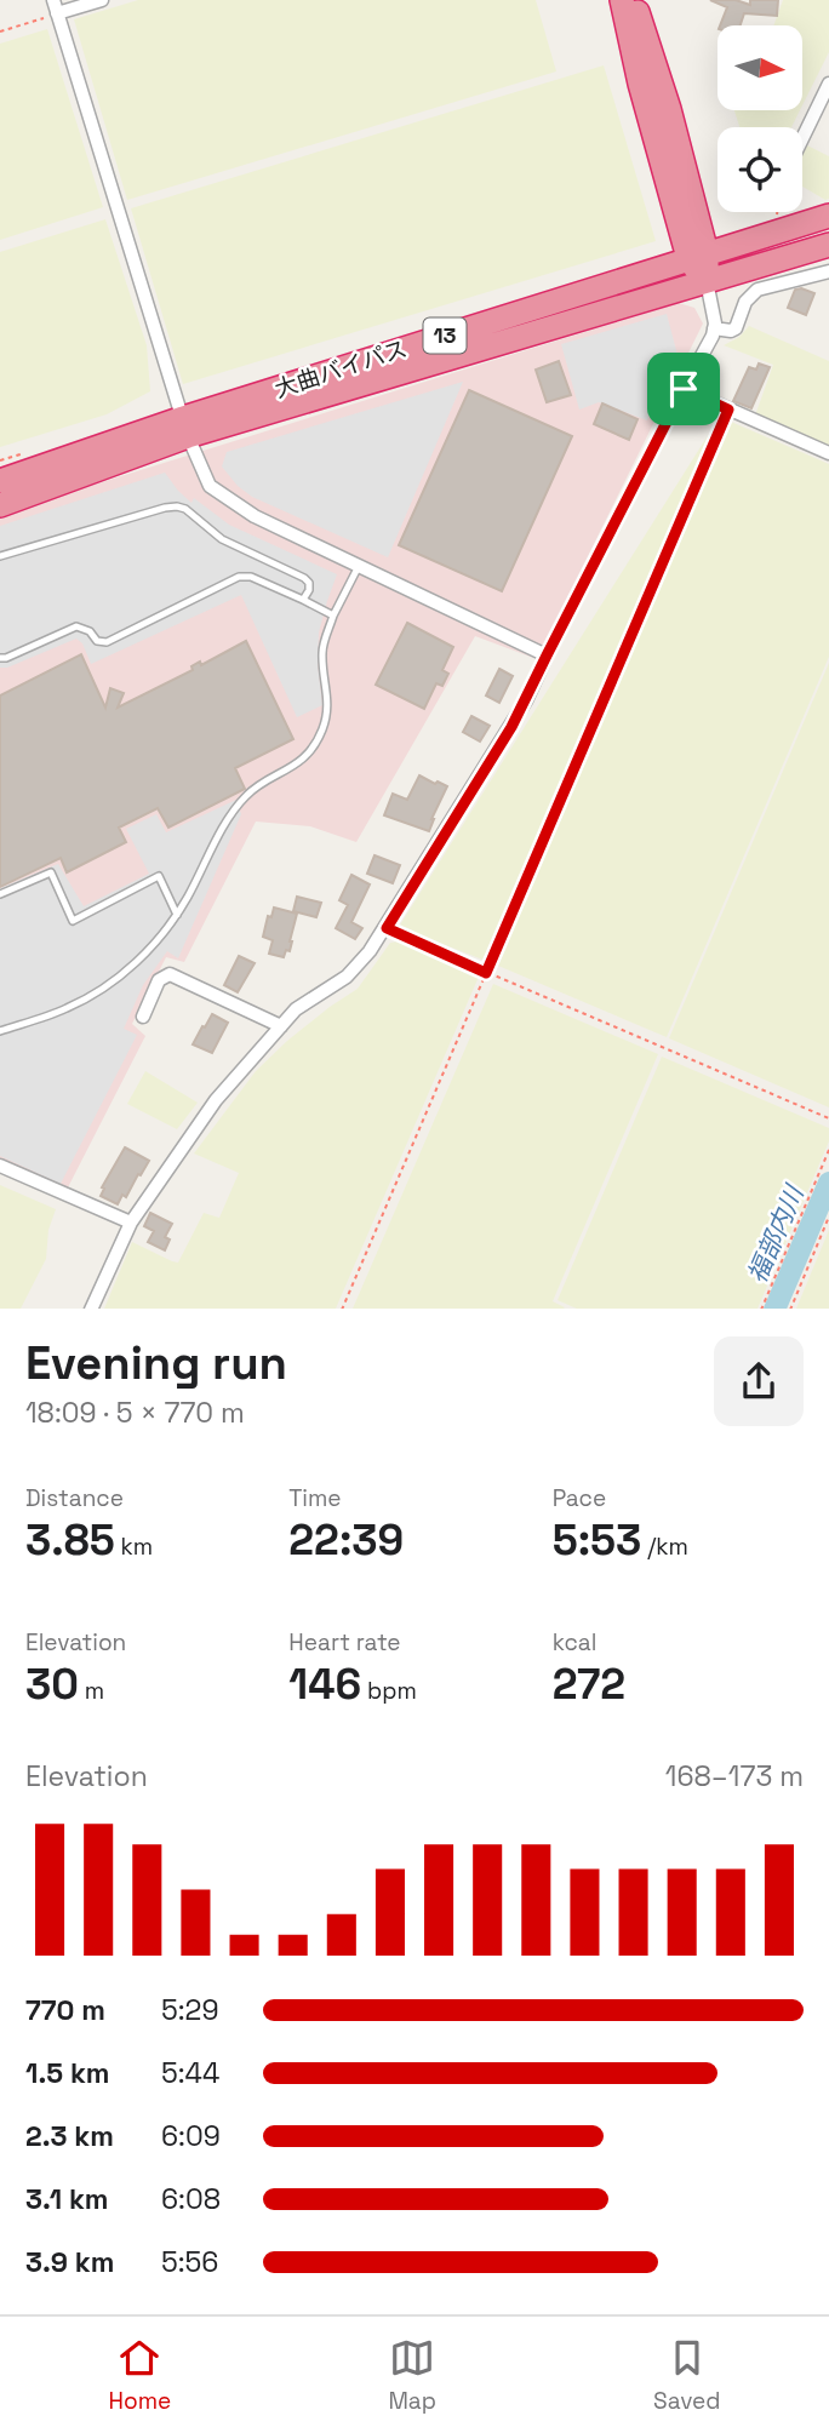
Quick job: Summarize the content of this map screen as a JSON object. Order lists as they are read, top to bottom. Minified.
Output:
{"streets":{"highway":["13","大曲バイパス"]},"water":["福部内川"],"north":"right","page":{"heading":["Evening run","18:09 · 5 × 770 m"],"stats":[["Distance","3.85 km"],["Time","22:39"],["Pace","5:53 /km"],["Elevation","30 m"],["Heart rate","146 bpm"],["kcal","272"]],"chart":["Elevation","168–173 m"],"list":[{"name":"770 m","note":"5:29"},{"name":"1.5 km","note":"5:44"},{"name":"2.3 km","note":"6:09"},{"name":"3.1 km","note":"6:08"},{"name":"3.9 km","note":"5:56"}],"tabs":["Home","Map","Saved"]}}
